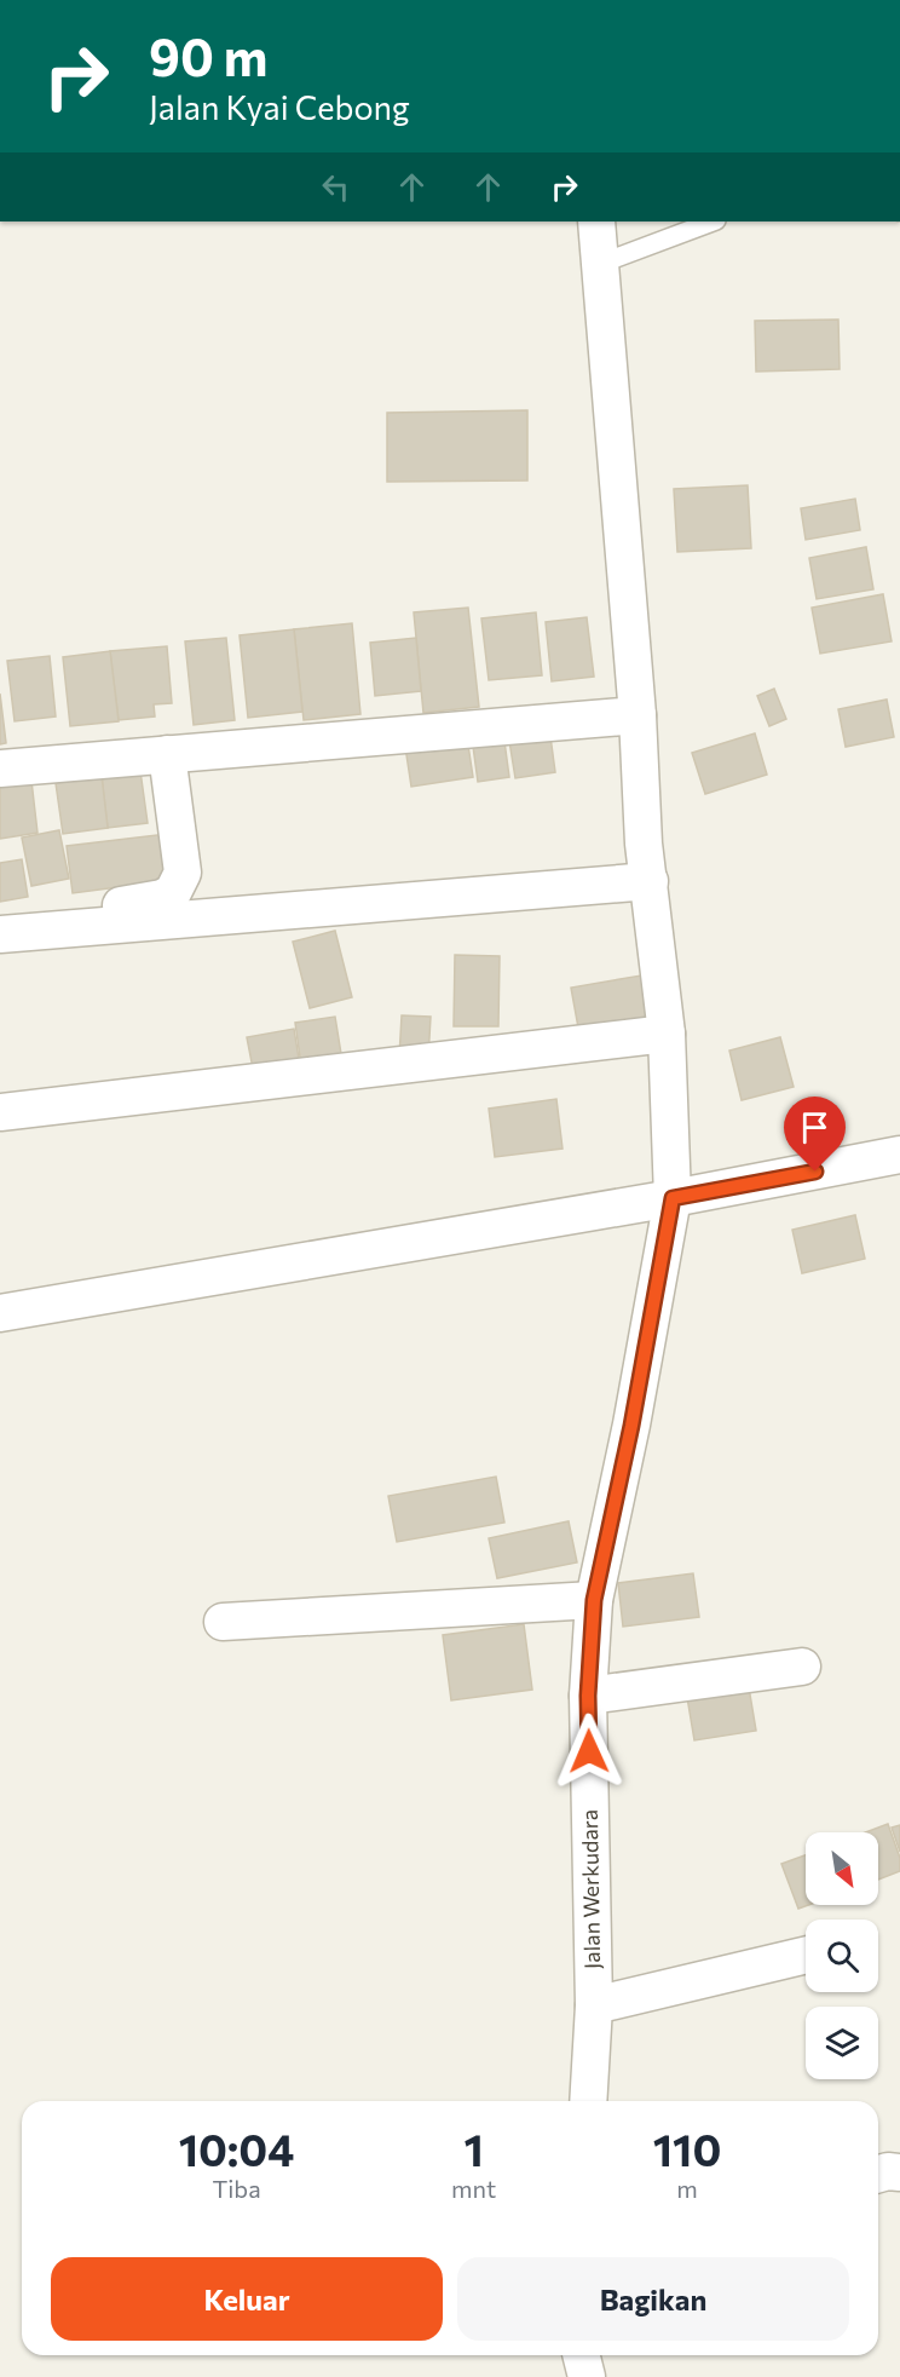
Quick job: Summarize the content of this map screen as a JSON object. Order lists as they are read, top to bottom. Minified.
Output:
{"streets":{"street":["Jalan Werkudara"]},"north":"bottom right","page":{"turn":["90 m","Jalan Kyai Cebong"],"eta":["10:04","Tiba","1","mnt","110","m"],"buttons":["Keluar","Bagikan"]}}
